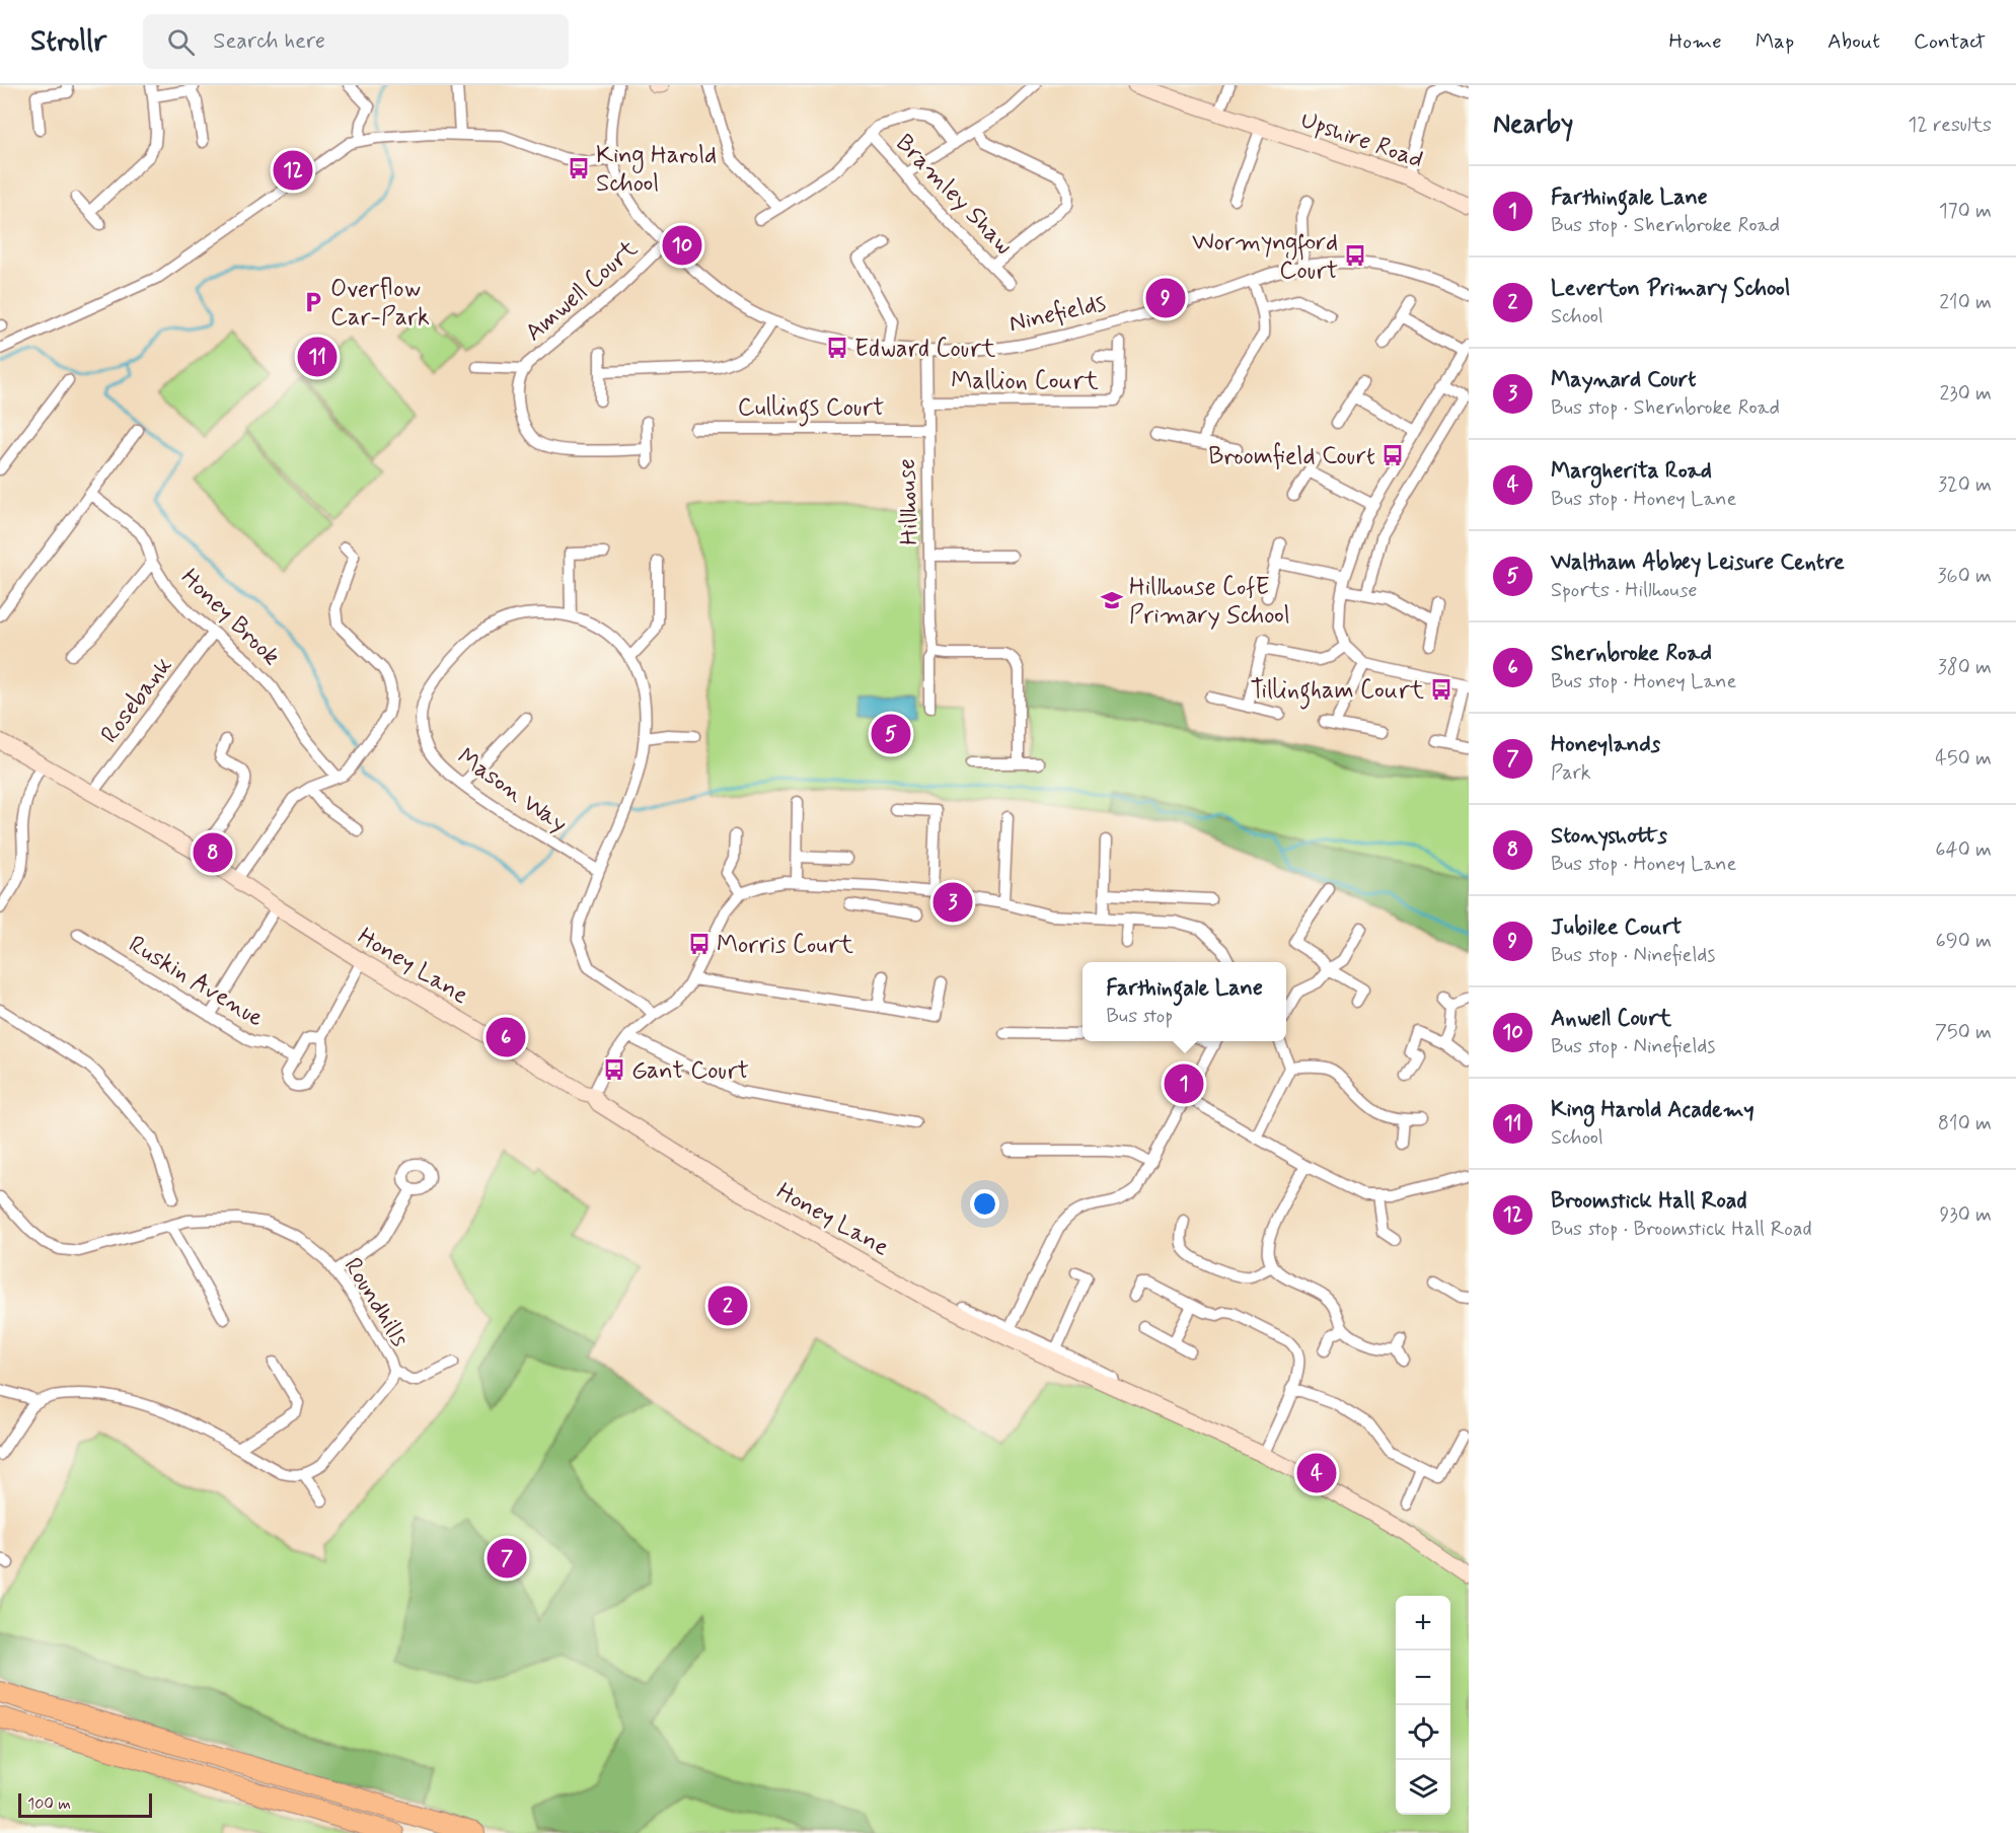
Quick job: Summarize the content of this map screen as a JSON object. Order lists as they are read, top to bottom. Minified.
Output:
{"streets":{"street":["Upshire Road","Bramley Shaw","Amwell Court","Ninefields","Mallion Court","Cullings Court","Hillhouse","Honey Brook","Rosebank","Mason Way","Honey Lane","Ruskin Avenue","Roundhills"]},"crossings":[["Amwell Court","Ninefields"],["Ninefields","Hillhouse"],["Mallion Court","Hillhouse"],["Cullings Court","Hillhouse"],["Honey Brook","Rosebank"],["Rosebank","Honey Lane"]],"places":{"bus stop":["King Harold School","Wormyngford Court","Edward Court","Broomfield Court","Tillingham Court","Morris Court","Gant Court"],"parking":["Overflow Car-Park"],"school or university":["Hillhouse CofE Primary School"]},"scale_bar":"100 m","page":{"header":"Strollr","search":"Search here","nav":["Home","Map","About","Contact"],"heading":["Nearby","12 results"],"pins":["12","10","9","11","5","8","3","6","1","2","4","7"],"list":[{"mark":"1","name":"Farthingale Lane","note":"Bus stop · Shernbroke Road","value":"170 m"},{"mark":"2","name":"Leverton Primary School","note":"School","value":"210 m"},{"mark":"3","name":"Maynard Court","note":"Bus stop · Shernbroke Road","value":"230 m"},{"mark":"4","name":"Margherita Road","note":"Bus stop · Honey Lane","value":"320 m"},{"mark":"5","name":"Waltham Abbey Leisure Centre","note":"Sports · Hillhouse","value":"360 m"},{"mark":"6","name":"Shernbroke Road","note":"Bus stop · Honey Lane","value":"380 m"},{"mark":"7","name":"Honeylands","note":"Park","value":"450 m"},{"mark":"8","name":"Stonyshotts","note":"Bus stop · Honey Lane","value":"640 m"},{"mark":"9","name":"Jubilee Court","note":"Bus stop · Ninefields","value":"690 m"},{"mark":"10","name":"Anwell Court","note":"Bus stop · Ninefields","value":"750 m"},{"mark":"11","name":"King Harold Academy","note":"School","value":"810 m"},{"mark":"12","name":"Broomstick Hall Road","note":"Bus stop · Broomstick Hall Road","value":"930 m"}],"popup":["Farthingale Lane","Bus stop"],"map_buttons":["+","−"],"scale":"100 m"}}
